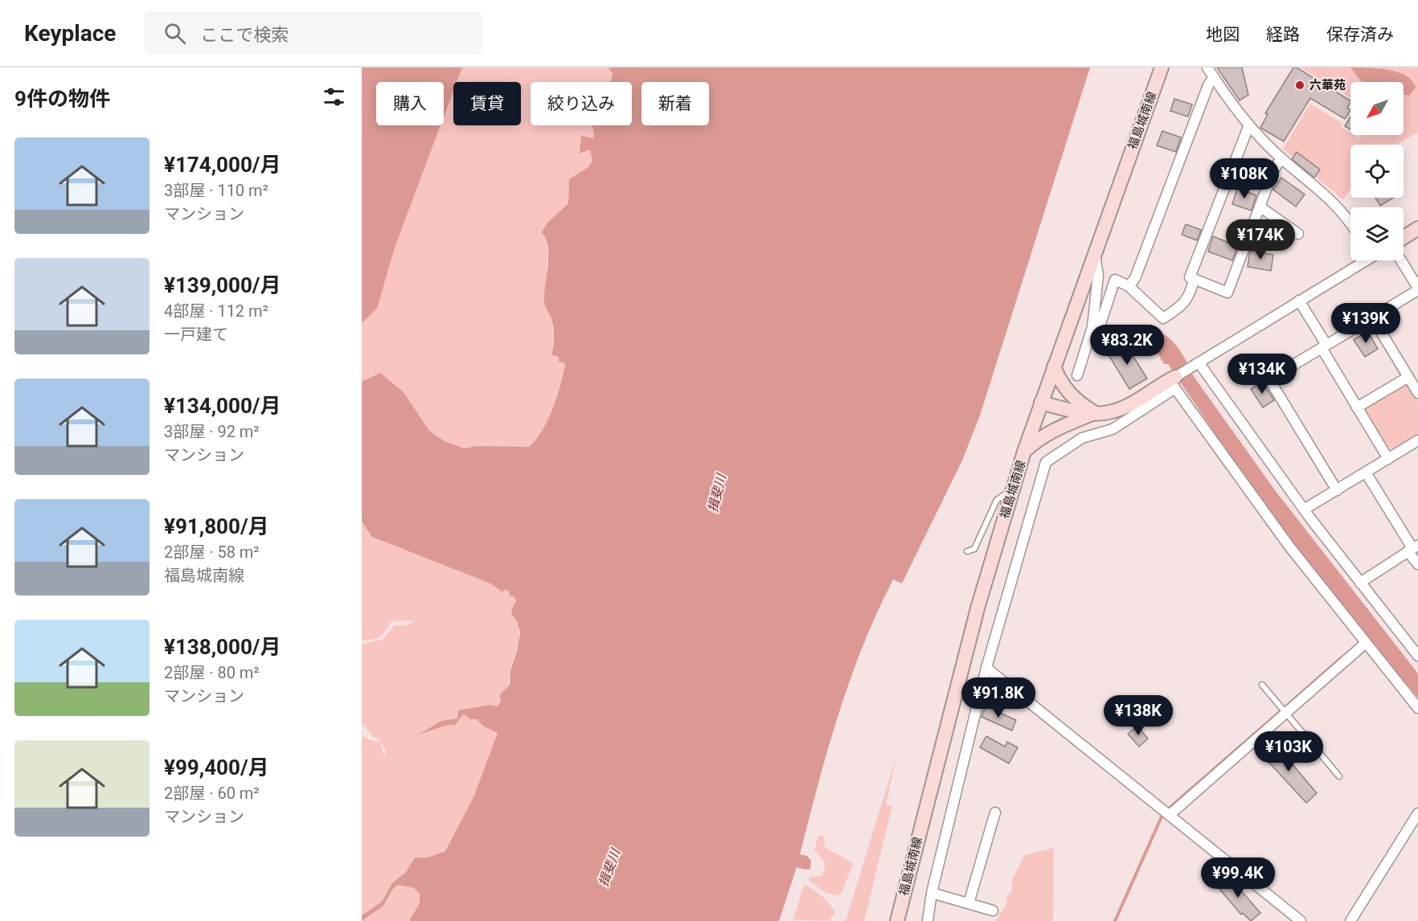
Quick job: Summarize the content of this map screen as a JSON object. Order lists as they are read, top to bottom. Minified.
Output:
{"streets":{"main road":["福島城南線"]},"water":["揖斐川"],"places":["六華苑"],"north":"bottom left","page":{"header":"Keyplace","search":"ここで検索","nav":["地図","経路","保存済み"],"heading":"9件の物件","chip":["購入","賃貸","絞り込み","新着"],"list":[{"name":"¥174,000/月","note":"3部屋 · 110 m² · マンション"},{"name":"¥139,000/月","note":"4部屋 · 112 m² · 一戸建て"},{"name":"¥134,000/月","note":"3部屋 · 92 m² · マンション"},{"name":"¥91,800/月","note":"2部屋 · 58 m² · 福島城南線"},{"name":"¥138,000/月","note":"2部屋 · 80 m² · マンション"},{"name":"¥99,400/月","note":"2部屋 · 60 m² · マンション"}],"price":["¥108K","¥174K","¥139K","¥83.2K","¥134K","¥91.8K","¥138K","¥103K","¥99.4K"]}}
